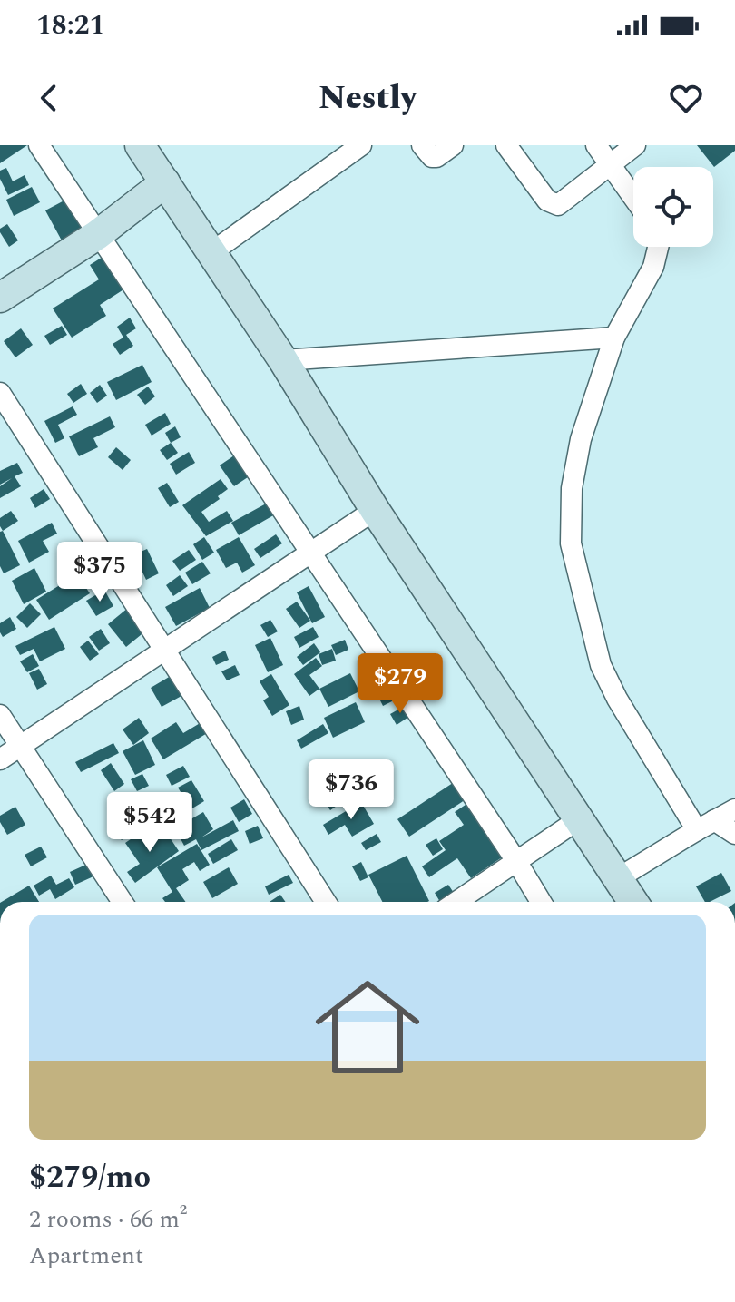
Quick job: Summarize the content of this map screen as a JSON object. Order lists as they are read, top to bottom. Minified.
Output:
{"page":{"status":"18:21","header":"Nestly","price":["$375","$279","$736","$542"],"list":[{"name":"$279/mo","note":"2 rooms · 66 m² · Apartment"}]}}
